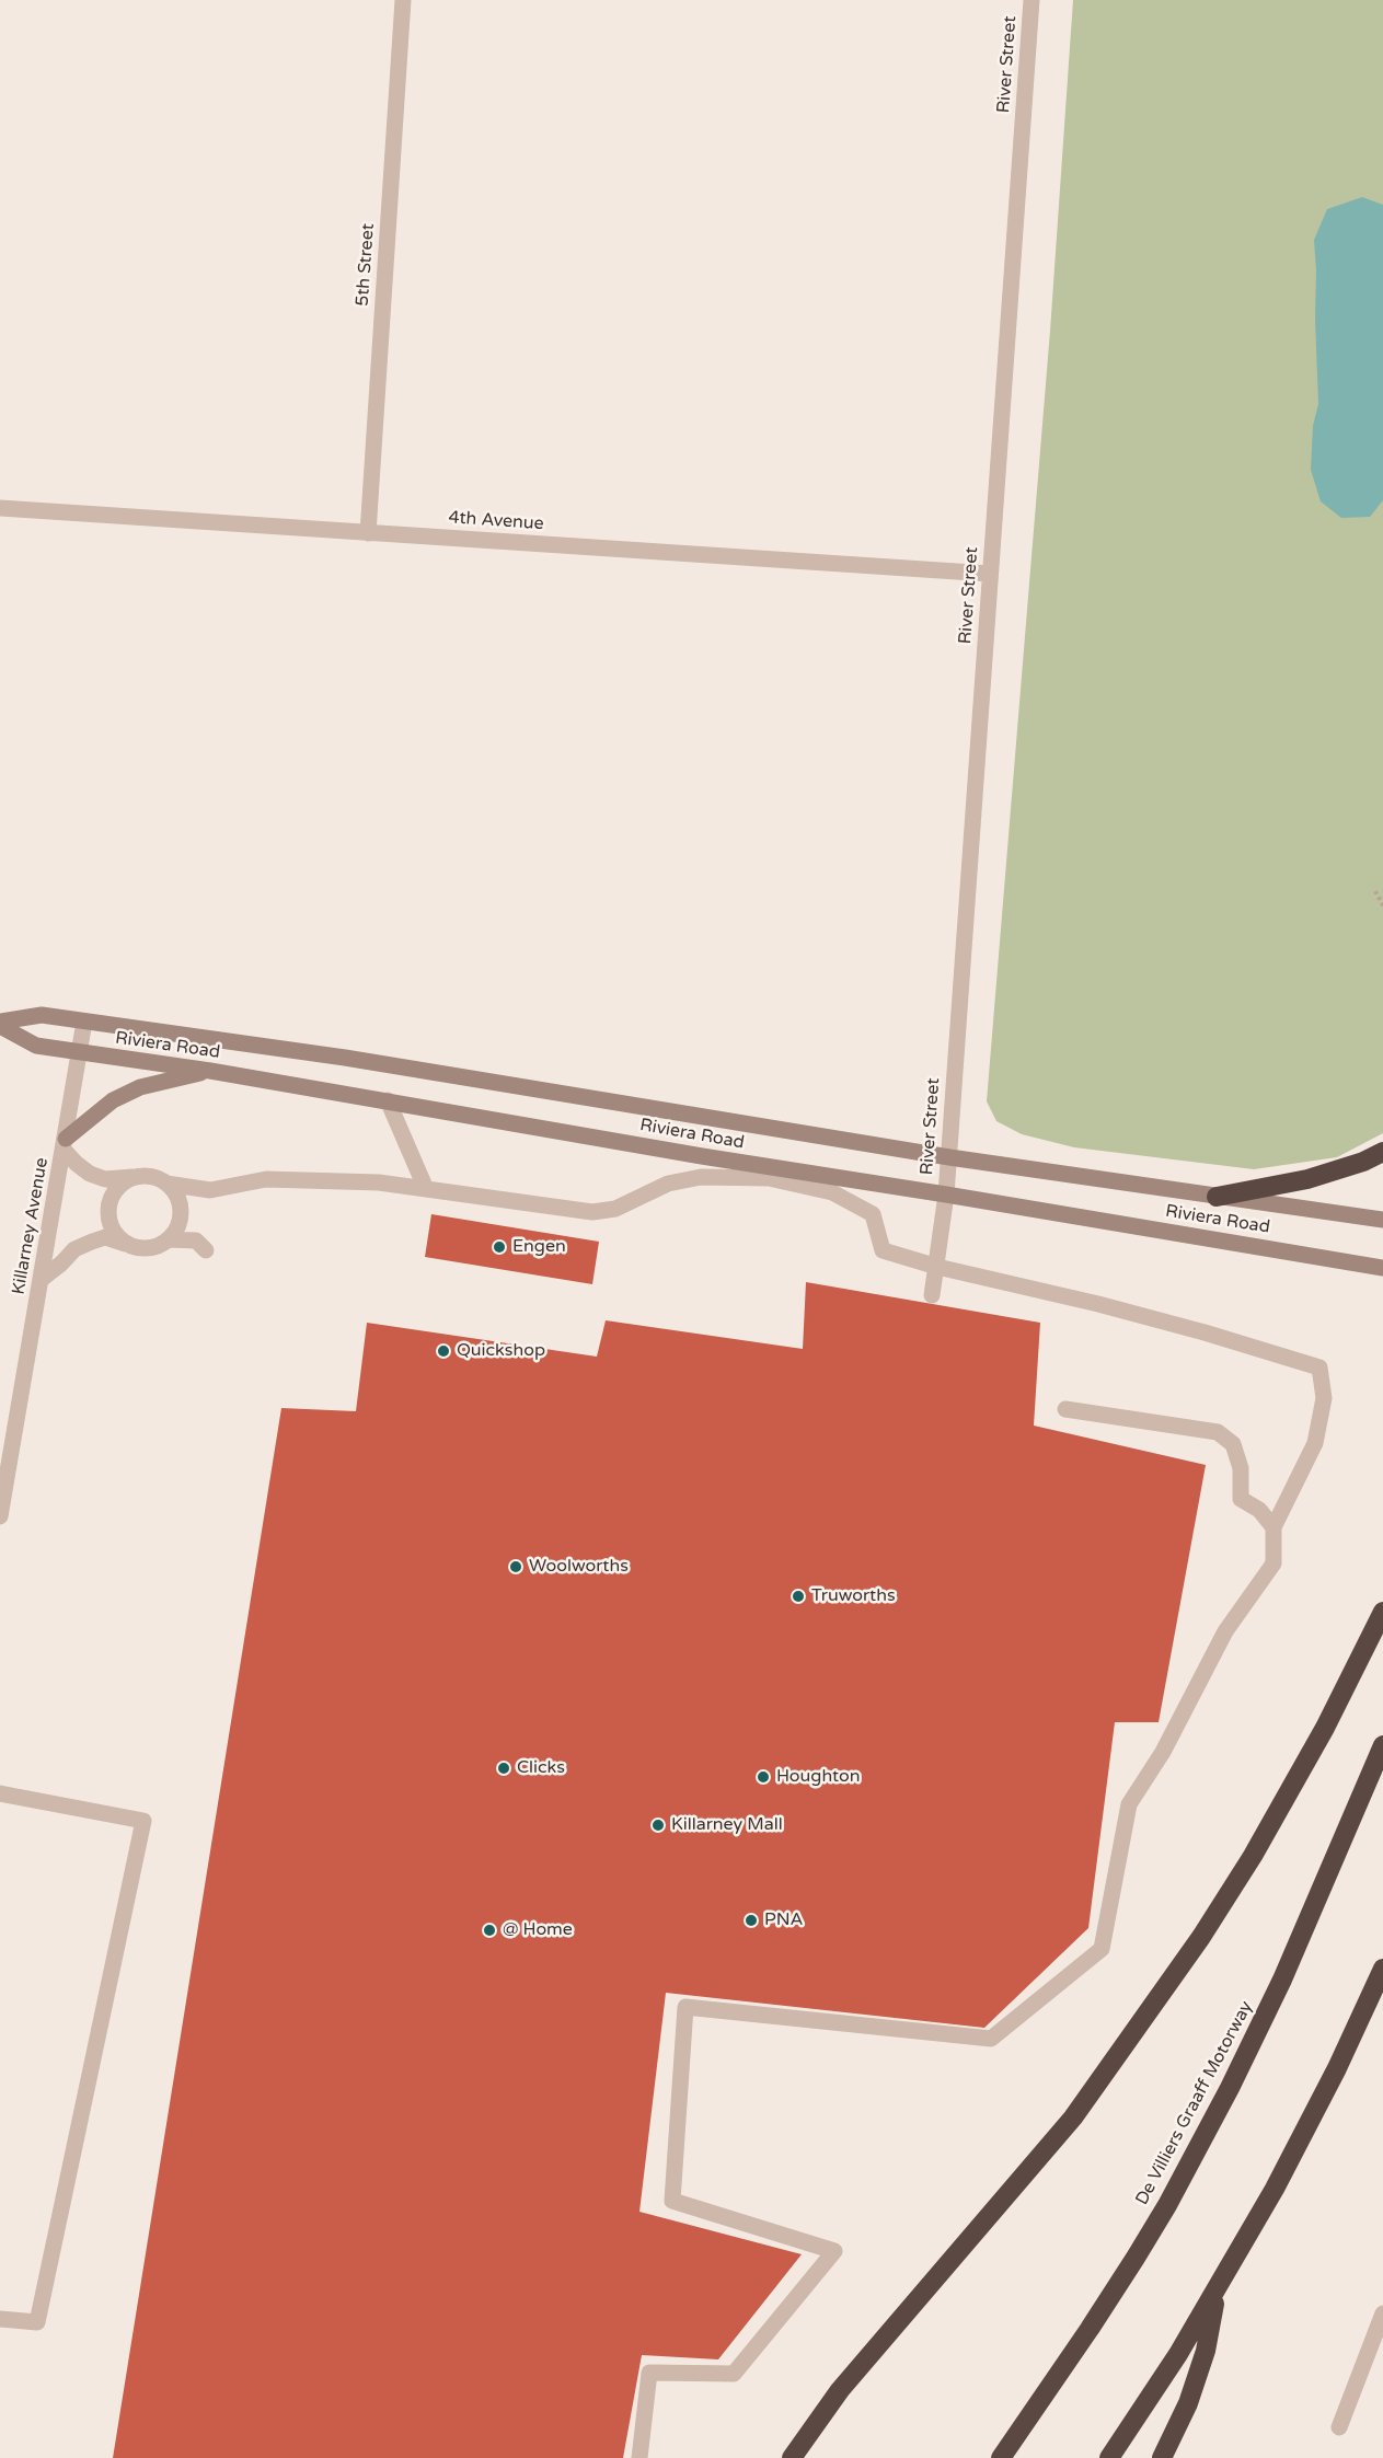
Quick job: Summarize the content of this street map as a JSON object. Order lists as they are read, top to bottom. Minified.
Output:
{"streets":{"highway":["De Villiers Graaff Motorway"],"main road":["Riviera Road"],"street":["River Street","5th Street","4th Avenue","Killarney Avenue"]},"crossings":[["River Street","4th Avenue"],["River Street","Riviera Road"],["5th Street","4th Avenue"],["Riviera Road","Killarney Avenue"]],"places":["Engen","Quickshop","Woolworths","Truworths","Clicks","Houghton","Killarney Mall","PNA","@ Home"]}
